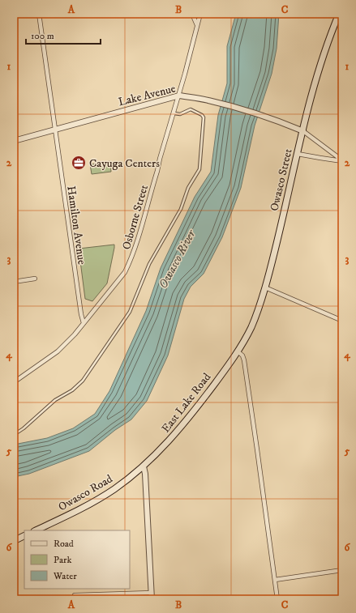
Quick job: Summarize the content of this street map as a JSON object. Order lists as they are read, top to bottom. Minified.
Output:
{"streets":{"main road":["Owasco Street","East Lake Road","Owasco Road"],"street":["Lake Avenue","Osborne Street","Hamilton Avenue"]},"crossings":[["Lake Avenue","Owasco Street"],["Lake Avenue","Osborne Street"],["Lake Avenue","Hamilton Avenue"],["Owasco Street","East Lake Road"],["Osborne Street","Hamilton Avenue"],["East Lake Road","Owasco Road"]],"water":["Owasco River"],"places":{"office":["Cayuga Centers"]},"legend":["Road","Park","Water"],"scale_bar":"100 m","grid":{"columns":["A","B","C"],"rows":["1","2","3","4","5","6"]}}
